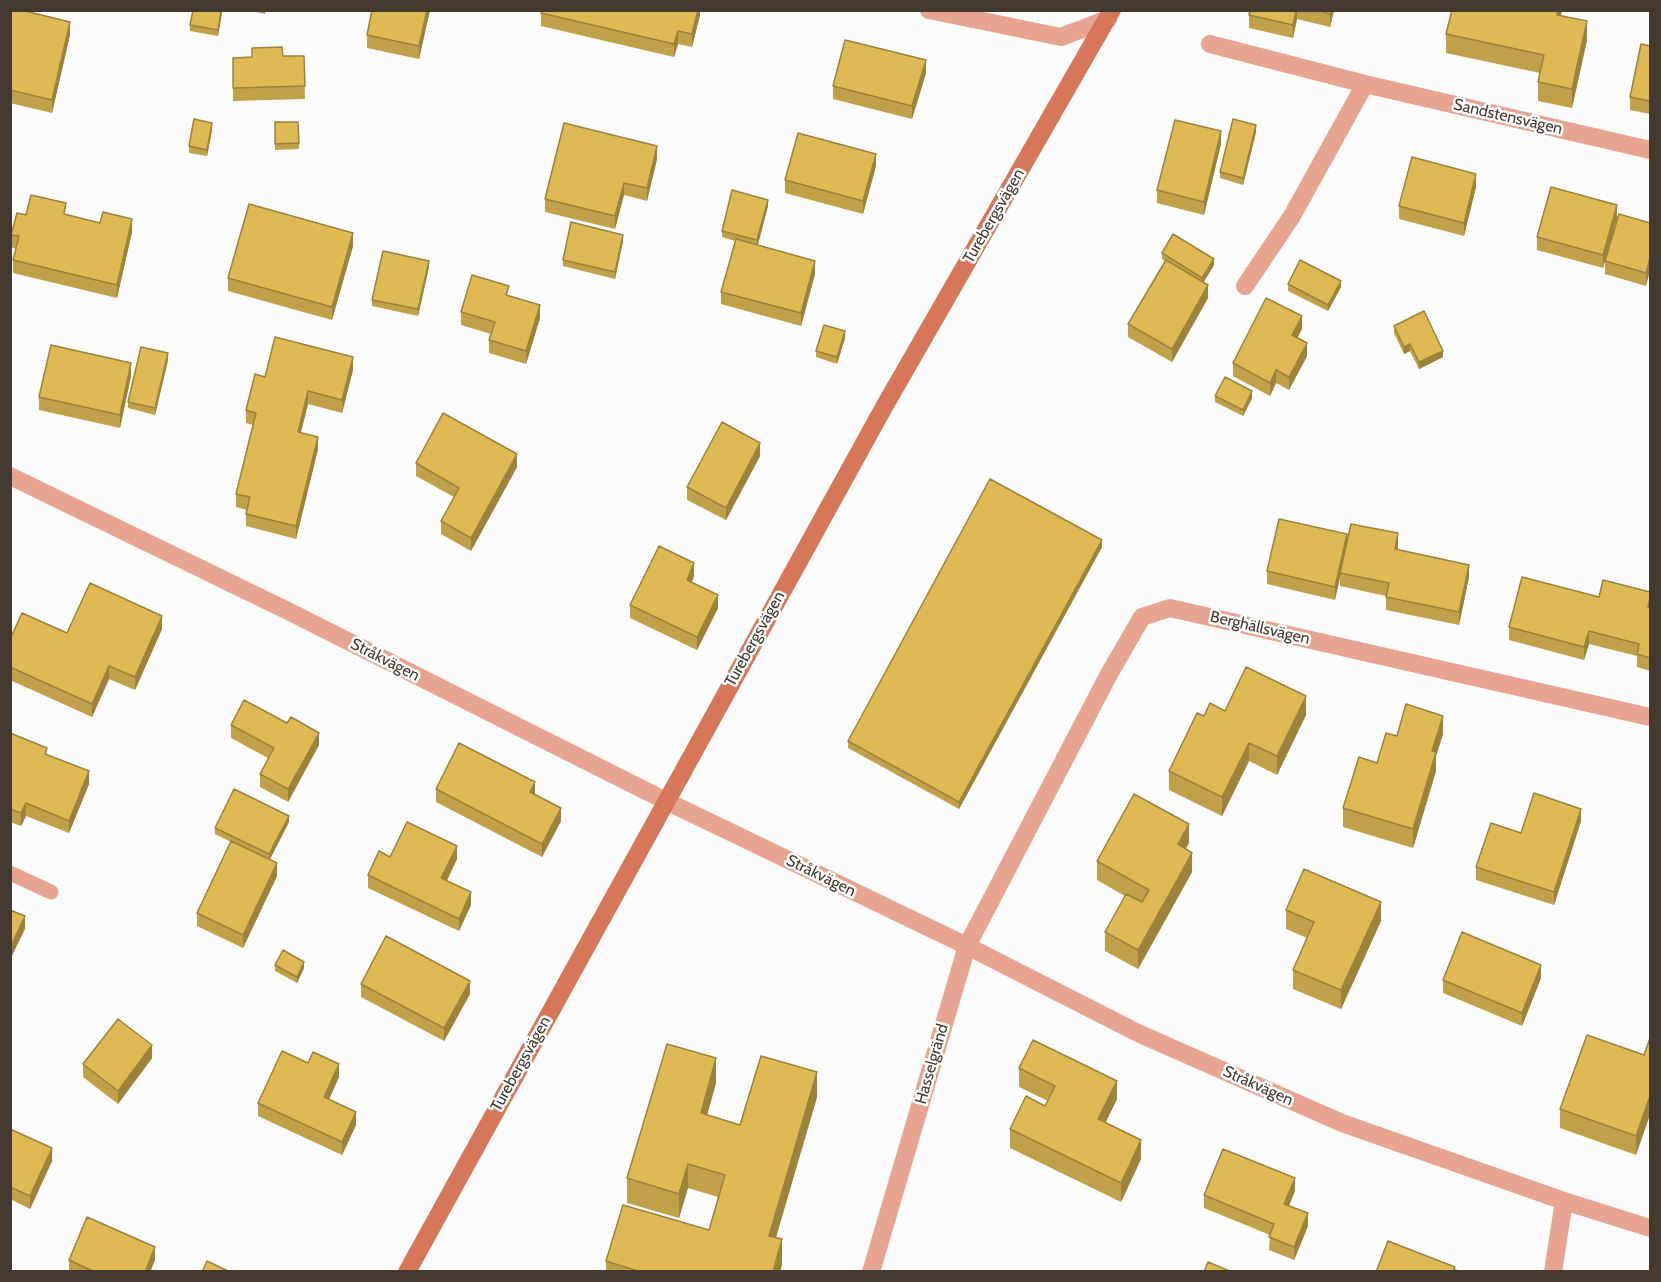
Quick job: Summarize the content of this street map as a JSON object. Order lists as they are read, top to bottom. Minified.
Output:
{"streets":{"street":["Sandstensvägen","Turebergsvägen","Berghällsvägen","Stråkvägen","Hasselgränd"]},"crossings":[["Turebergsvägen","Stråkvägen"],["Berghällsvägen","Hasselgränd"],["Stråkvägen","Hasselgränd"]]}
